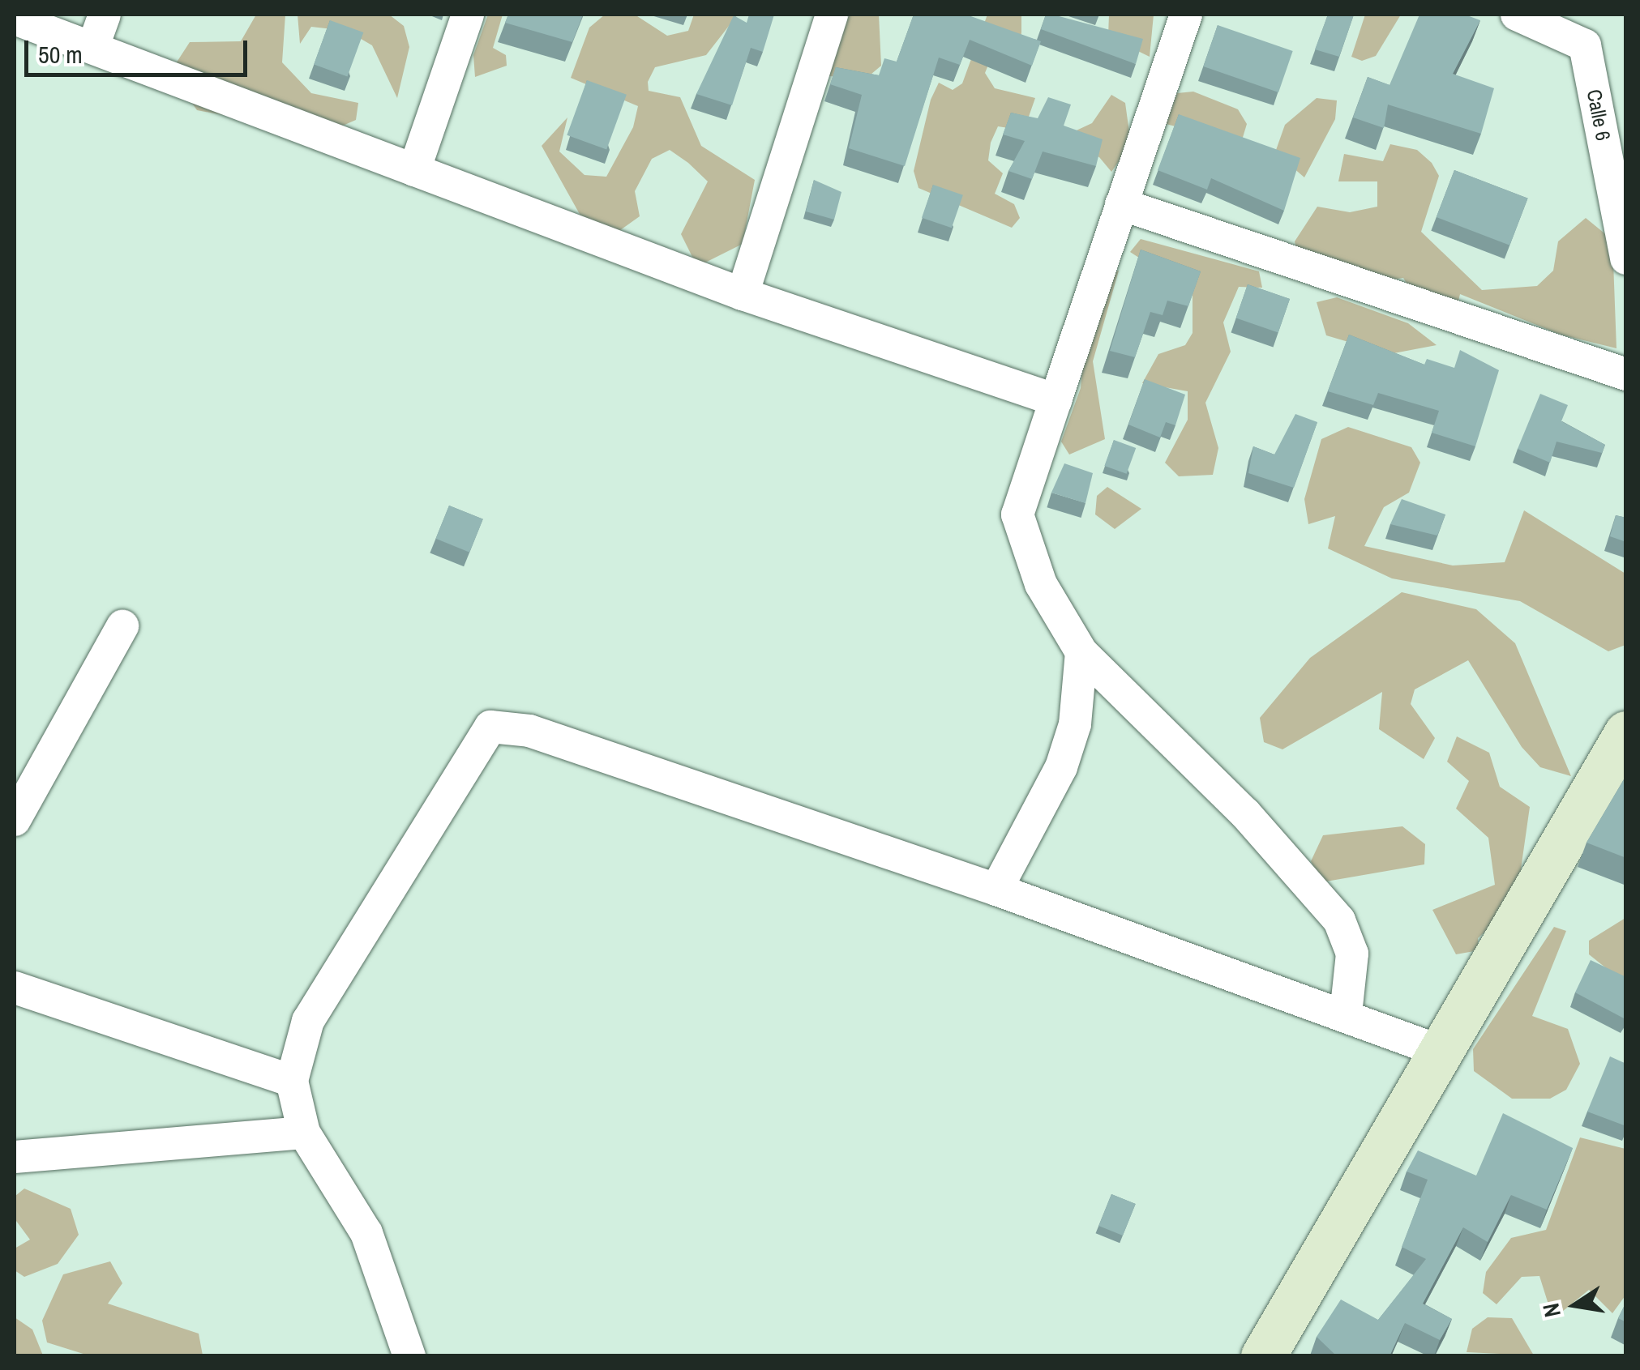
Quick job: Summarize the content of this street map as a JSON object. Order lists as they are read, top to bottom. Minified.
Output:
{"streets":{"street":["Calle 6"]},"scale_bar":"50 m","north":"left"}
